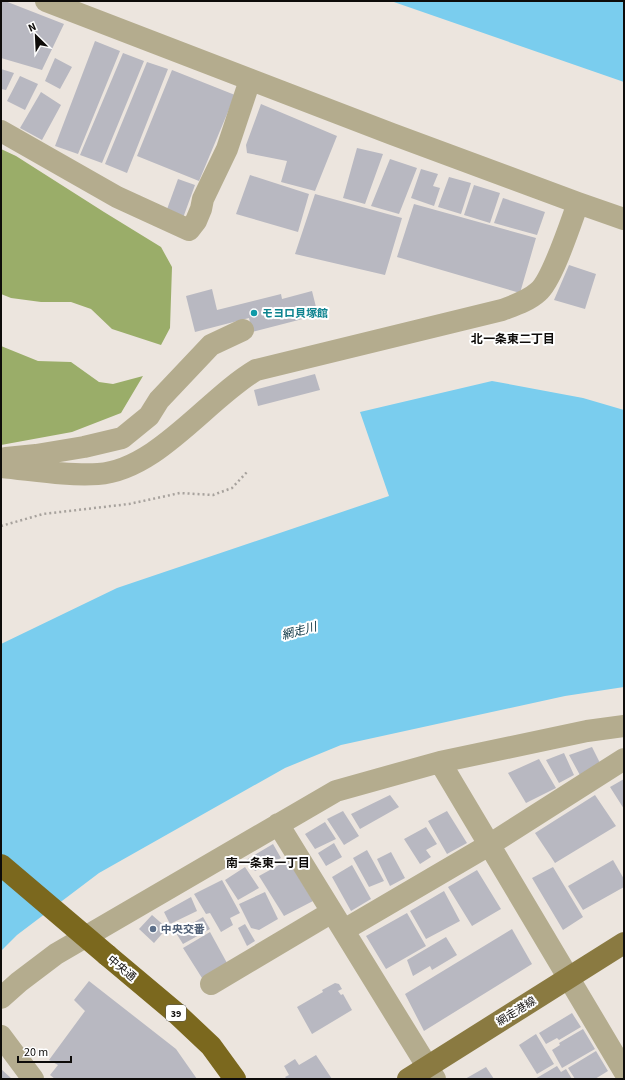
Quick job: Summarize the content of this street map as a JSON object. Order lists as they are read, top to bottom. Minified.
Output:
{"streets":{"highway":["中央通","39"],"main road":["網走港線"]},"districts":["北一条東二丁目","南一条東一丁目"],"water":["網走川"],"places":["モヨロ貝塚館","中央交番"],"scale_bar":"20 m","north":"top left"}
